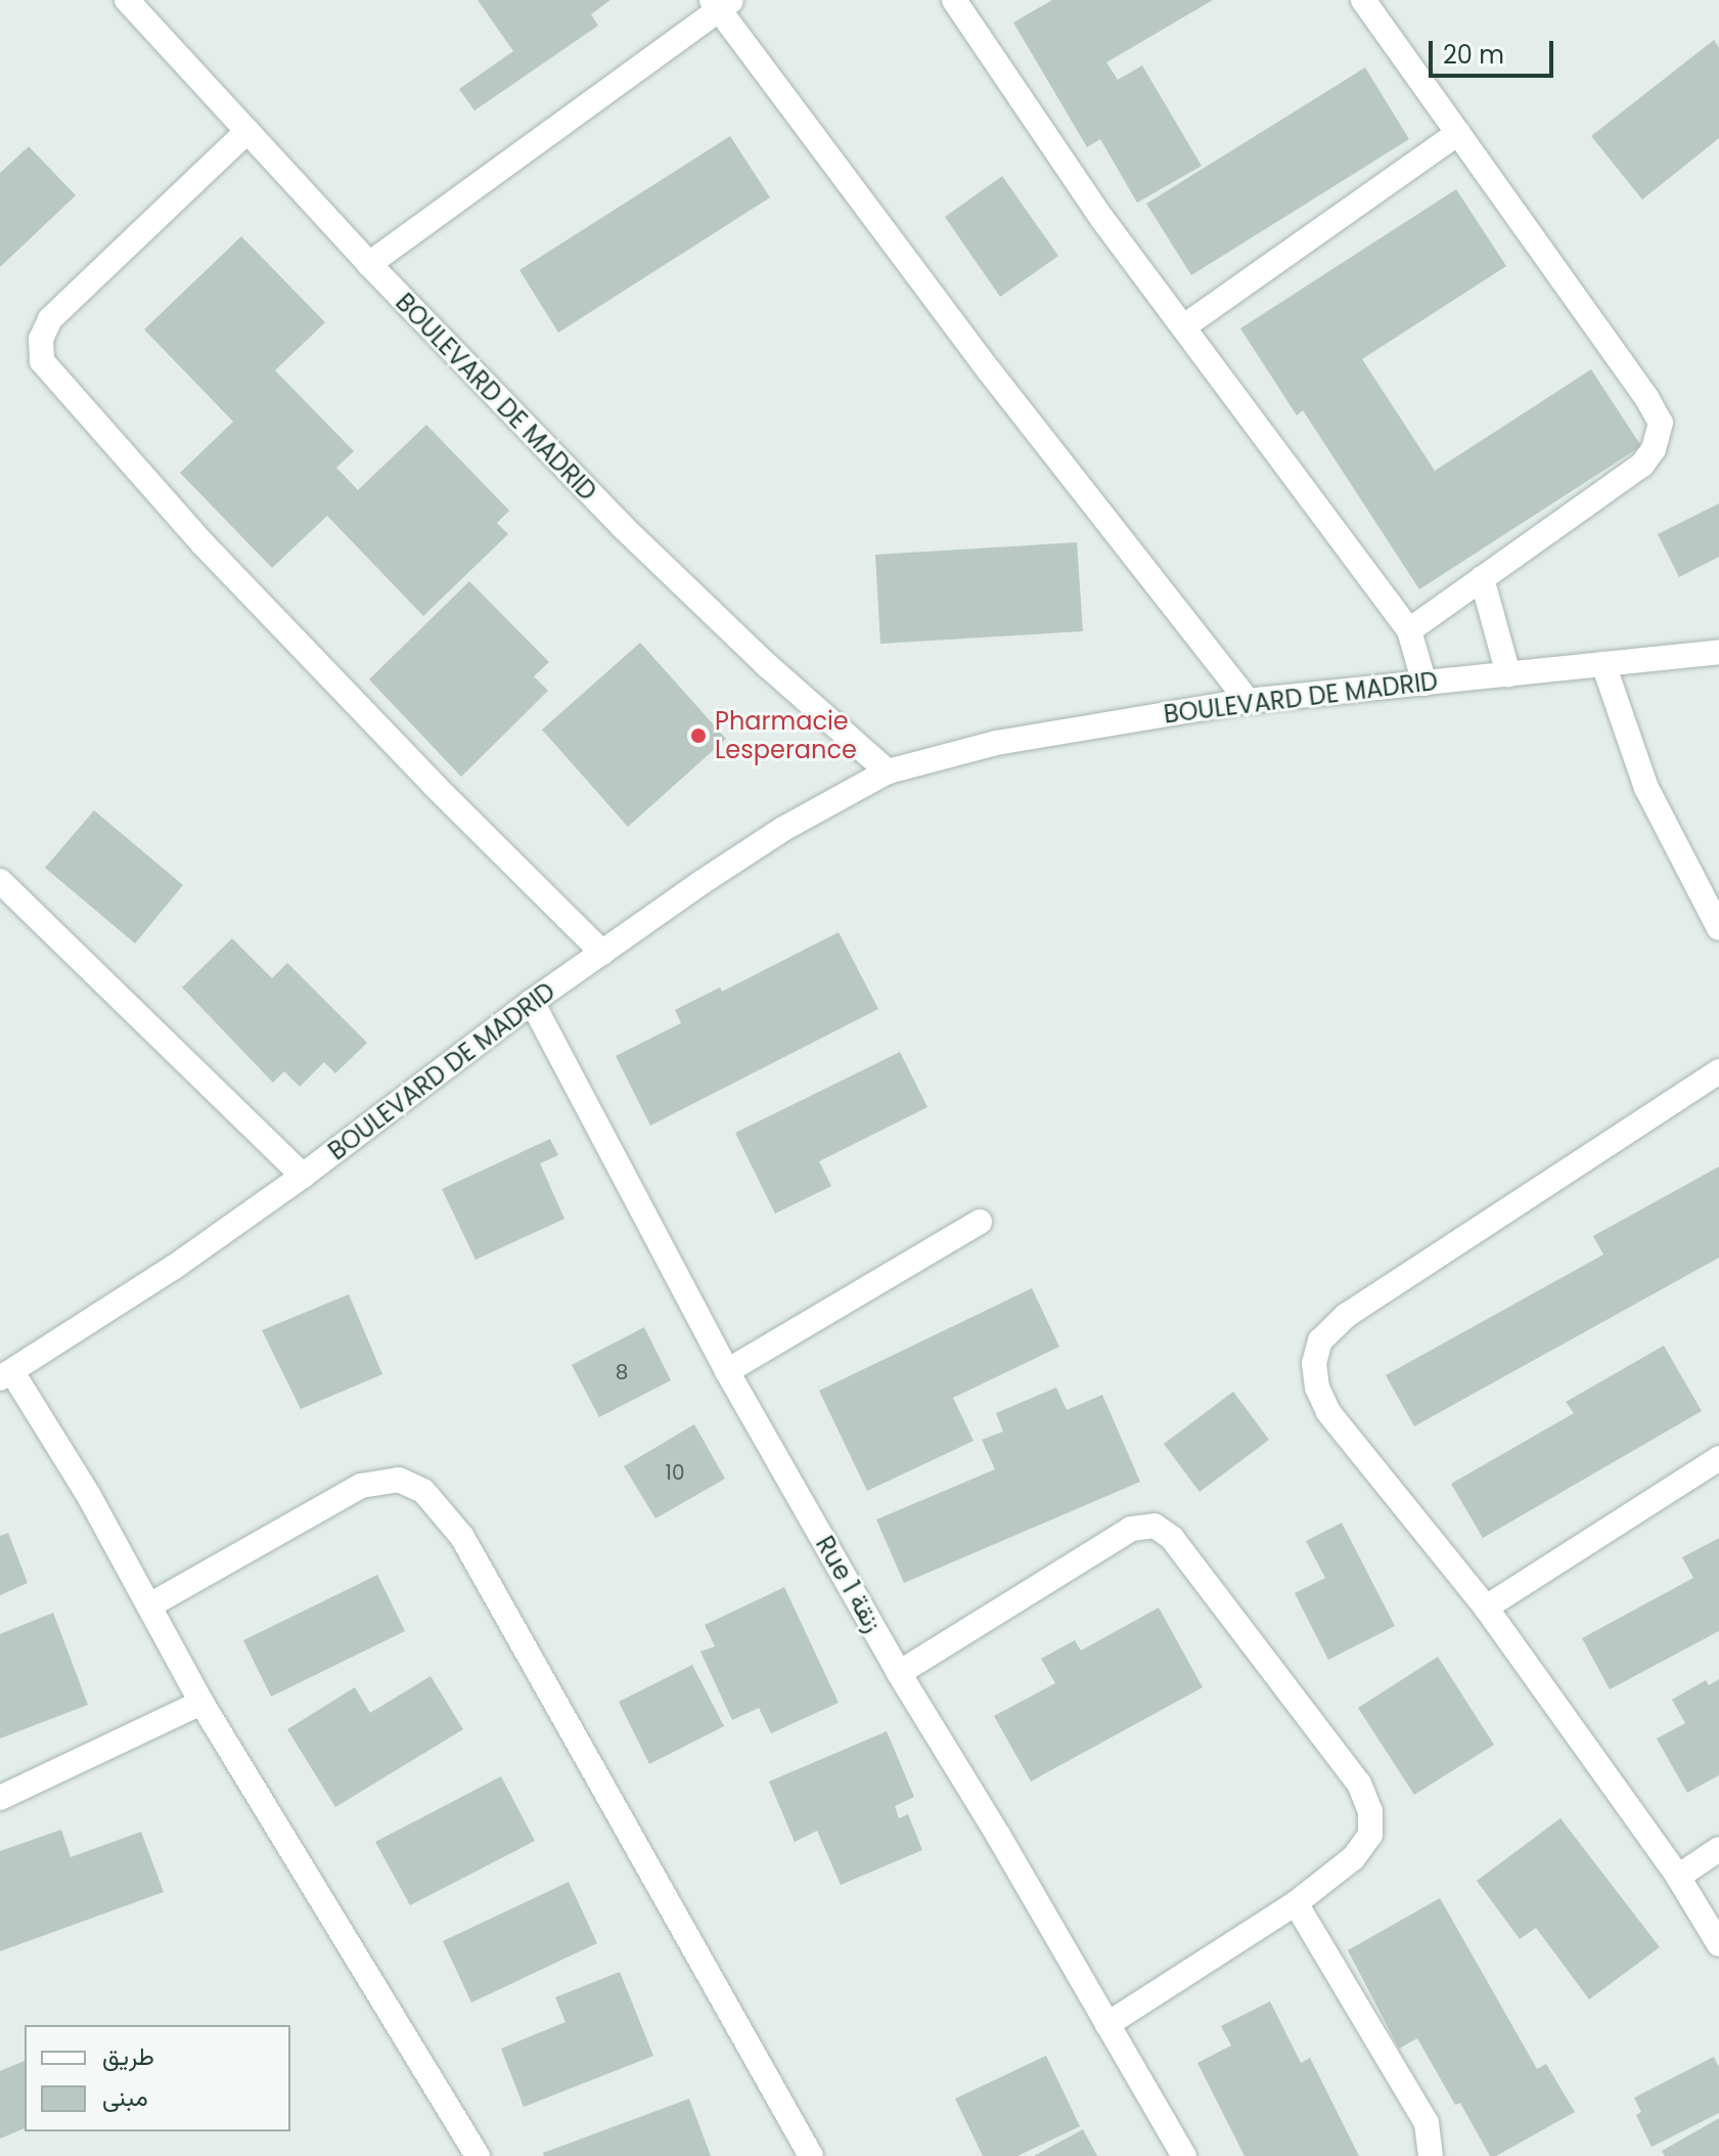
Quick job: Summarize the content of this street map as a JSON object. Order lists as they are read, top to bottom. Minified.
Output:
{"streets":{"street":["BOULEVARD DE MADRID","Rue 1 زنقة"]},"crossings":[["BOULEVARD DE MADRID","Rue 1 زنقة"]],"places":["Pharmacie Lesperance"],"house_numbers":["8","10"],"legend":["طريق","مبنى"],"scale_bar":"20 m"}
